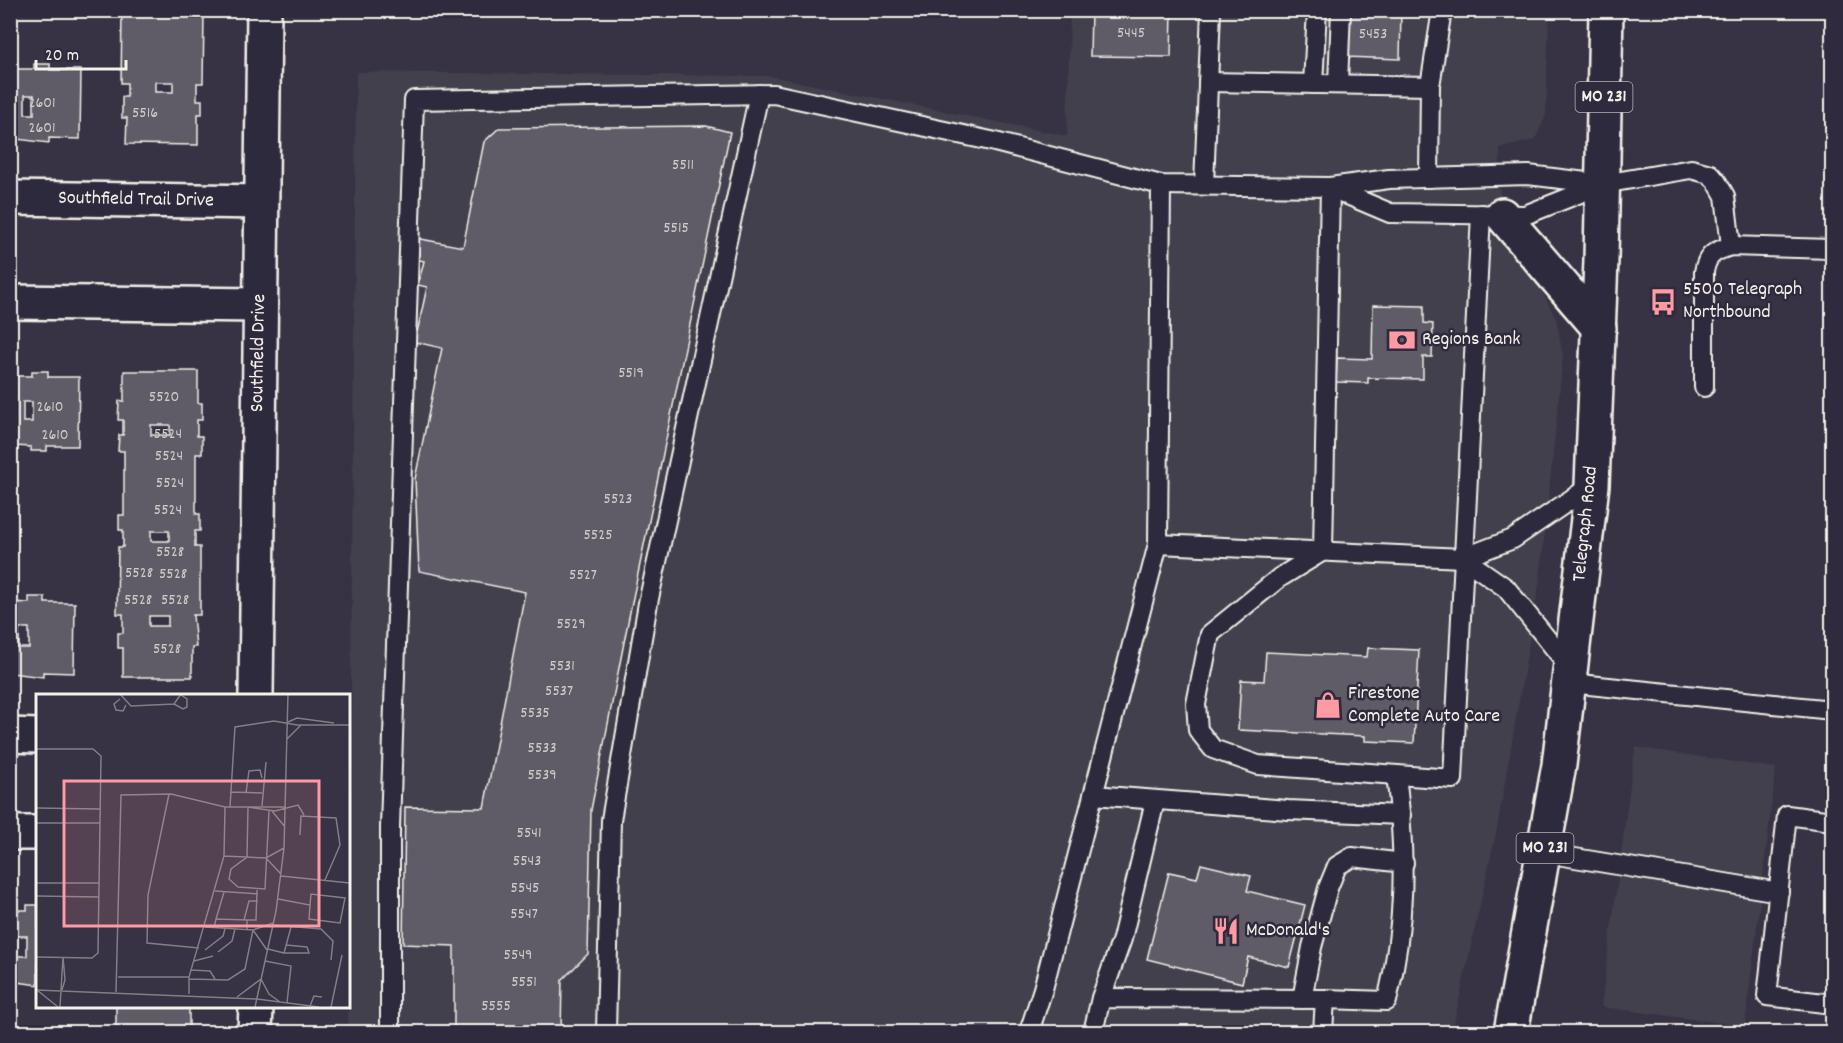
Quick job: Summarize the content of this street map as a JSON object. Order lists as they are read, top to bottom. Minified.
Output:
{"streets":{"street":["MO 231","Southfield Trail Drive","Southfield Drive","Telegraph Road"]},"crossings":[["Southfield Trail Drive","Southfield Drive"]],"places":{"bus stop":["5500 Telegraph Northbound"],"bank":["Regions Bank"],"shop":["Firestone Complete Auto Care"],"restaurant":["McDonald's"]},"house_numbers":["5445","5453","2601","5516","2601","5511","5515","5519","5520","2610","5524","2610","5524","5524","5523","5524","5525","5528","5528","5528","5527","5528","5528","5529","5528","5531","5537","5535","5533","5539","5541","5543","5545","5547","5549","5551","5555"],"scale_bar":"20 m"}
